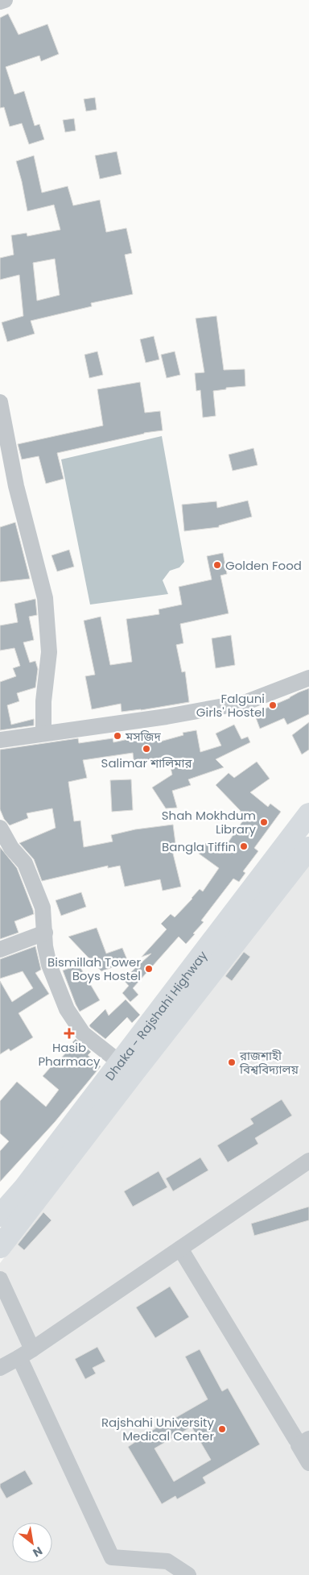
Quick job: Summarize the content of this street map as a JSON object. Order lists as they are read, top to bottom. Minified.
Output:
{"streets":{"highway":["Dhaka - Rajshahi Highway"]},"places":{"other":["Golden Food","Falguni Girls' Hostel","মসজিদ","Salimar শালিমার","Shah Mokhdum Library","Bangla Tiffin","Bismillah Tower Boys Hostel","রাজশাহী বিশ্ববিদ্যালয়","Rajshahi University Medical Center"],"health":["Hasib Pharmacy"]},"north":"bottom right"}
